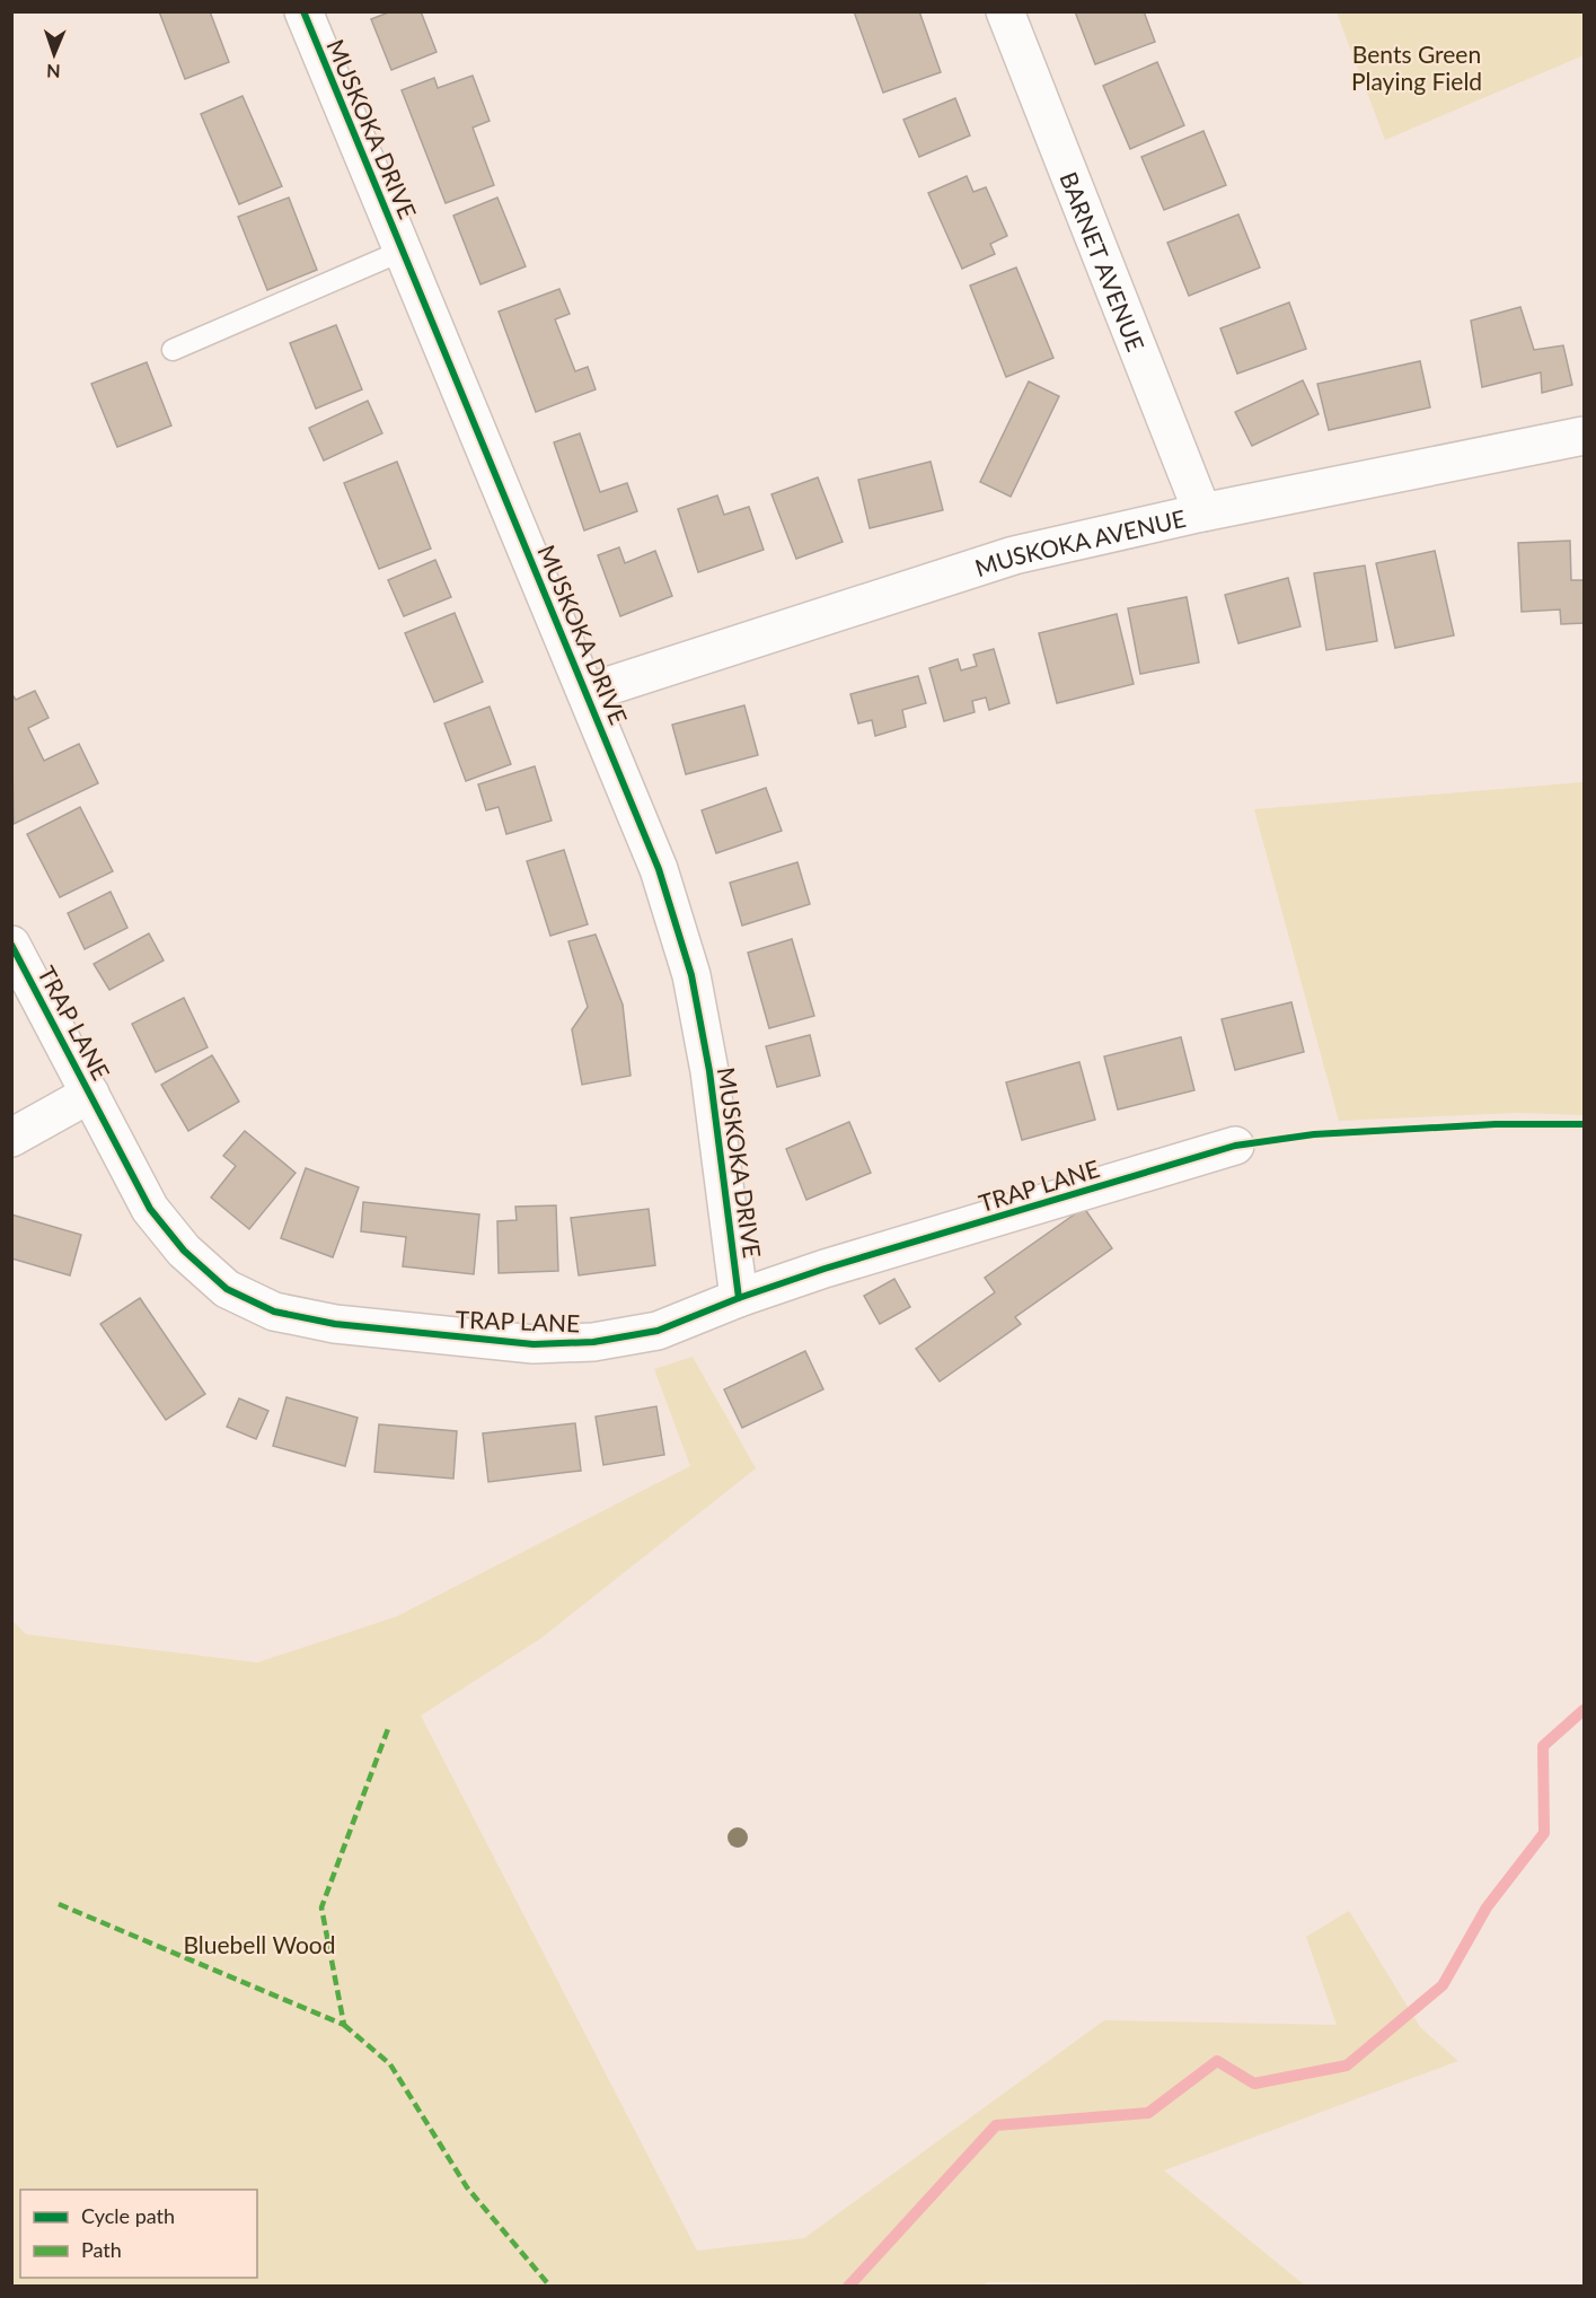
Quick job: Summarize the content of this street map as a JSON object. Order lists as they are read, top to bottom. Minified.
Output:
{"streets":{"street":["MUSKOKA DRIVE","BARNET AVENUE","MUSKOKA AVENUE","TRAP LANE"]},"crossings":[["MUSKOKA DRIVE","MUSKOKA AVENUE"],["MUSKOKA DRIVE","TRAP LANE"],["BARNET AVENUE","MUSKOKA AVENUE"]],"parks":["Bents Green Playing Field","Bluebell Wood"],"legend":["Cycle path","Path"],"north":"bottom"}
